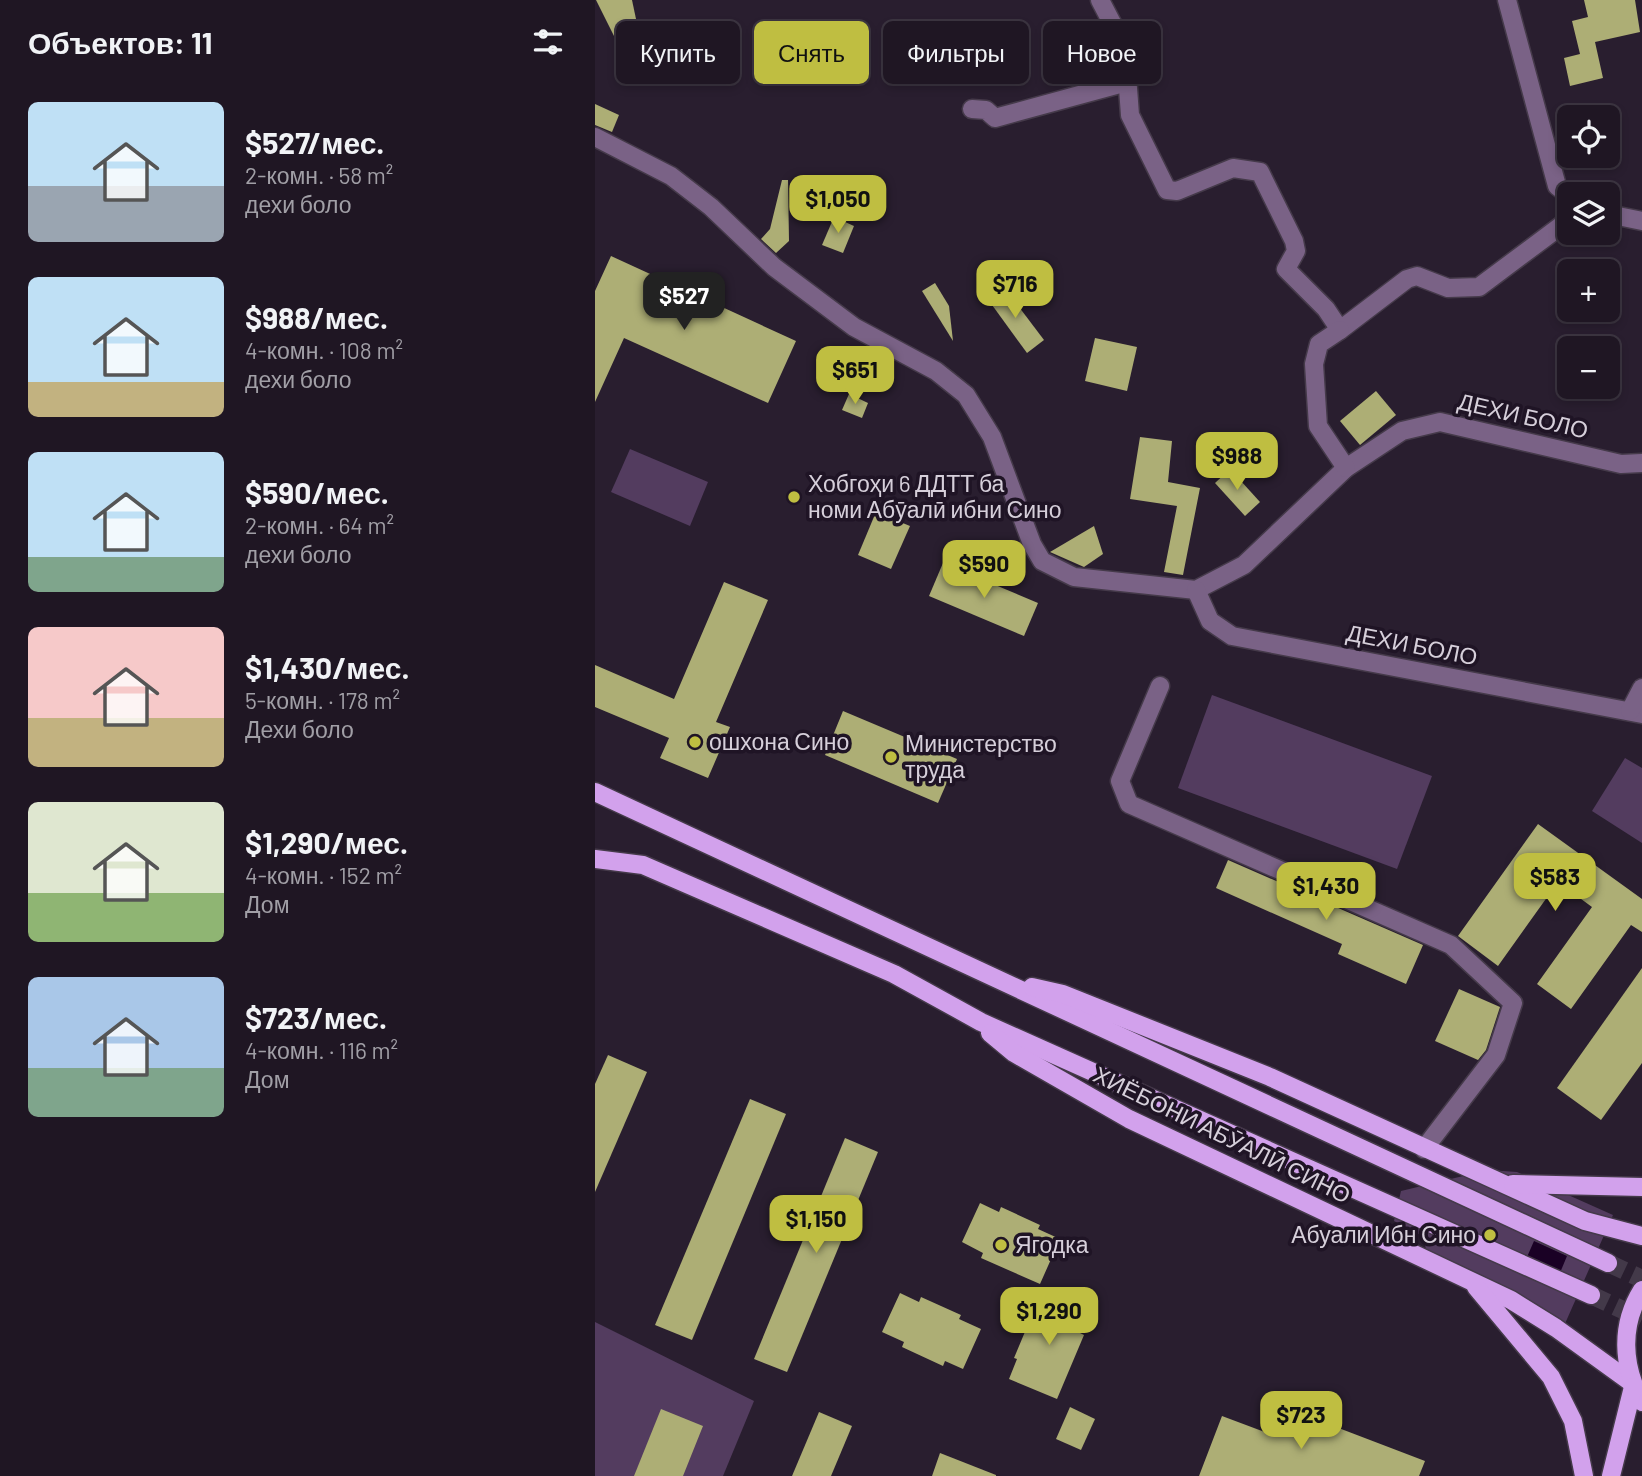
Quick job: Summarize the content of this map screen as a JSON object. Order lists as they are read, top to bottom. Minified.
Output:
{"streets":{"main road":["ХИЁБОНИ АБӮАЛӢ СИНО"],"street":["ДЕХИ БОЛО"]},"places":["Хобгоҳи 6 ДДТТ ба номи Абӯалӣ ибни Сино","ошхона Сино","Министерство труда","Абуали Ибн Сино","Ягодка"],"page":{"heading":"Объектов: 11","chip":["Купить","Снять","Фильтры","Новое"],"list":[{"name":"$527/мес.","note":"2-комн. · 58 m² · дехи боло"},{"name":"$988/мес.","note":"4-комн. · 108 m² · дехи боло"},{"name":"$590/мес.","note":"2-комн. · 64 m² · дехи боло"},{"name":"$1,430/мес.","note":"5-комн. · 178 m² · Дехи боло"},{"name":"$1,290/мес.","note":"4-комн. · 152 m² · Дом"},{"name":"$723/мес.","note":"4-комн. · 116 m² · Дом"}],"map_buttons":["+","−"],"price":["$1,050","$716","$527","$651","$988","$590","$583","$1,430","$1,150","$1,290","$723"]}}
